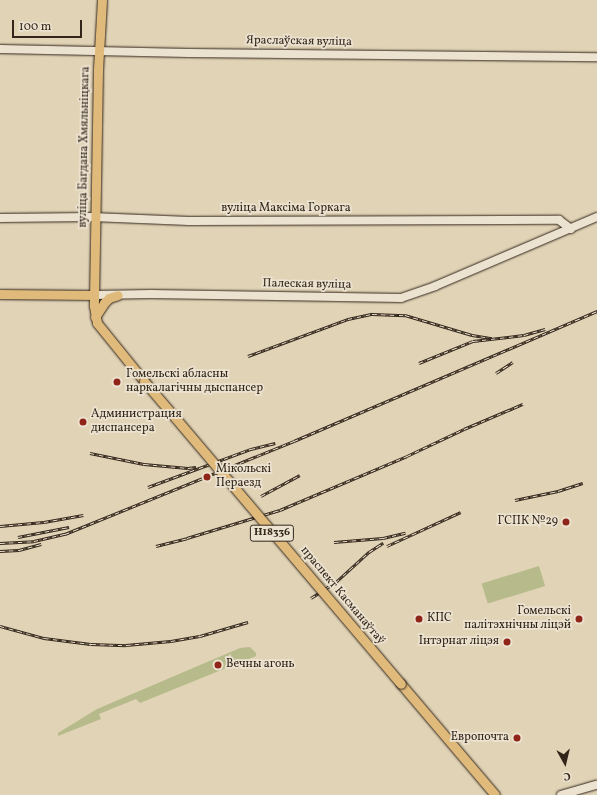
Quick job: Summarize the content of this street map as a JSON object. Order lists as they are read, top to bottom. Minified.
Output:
{"streets":{"main road":["вуліца Багдана Хмяльніцкага","Палеская вуліца","Н18336","праспект Касманаўтаў"],"street":["Яраслаўская вуліца","вуліца Максіма Горкага"]},"crossings":[["Яраслаўская вуліца","вуліца Багдана Хмяльніцкага"],["вуліца Багдана Хмяльніцкага","вуліца Максіма Горкага"],["вуліца Багдана Хмяльніцкага","Палеская вуліца"],["вуліца Багдана Хмяльніцкага","праспект Касманаўтаў"],["вуліца Максіма Горкага","Палеская вуліца"],["Палеская вуліца","праспект Касманаўтаў"]],"places":["Гомельскі абласны наркалагічны дыспансер","Администрация диспансера","Мікольскі Пераезд","ГСПК №29","КПС","Гомельскі палітэхнічны ліцэй","Інтэрнат ліцэя","Вечны агонь","Европочта"],"scale_bar":"100 m","north":"bottom"}
